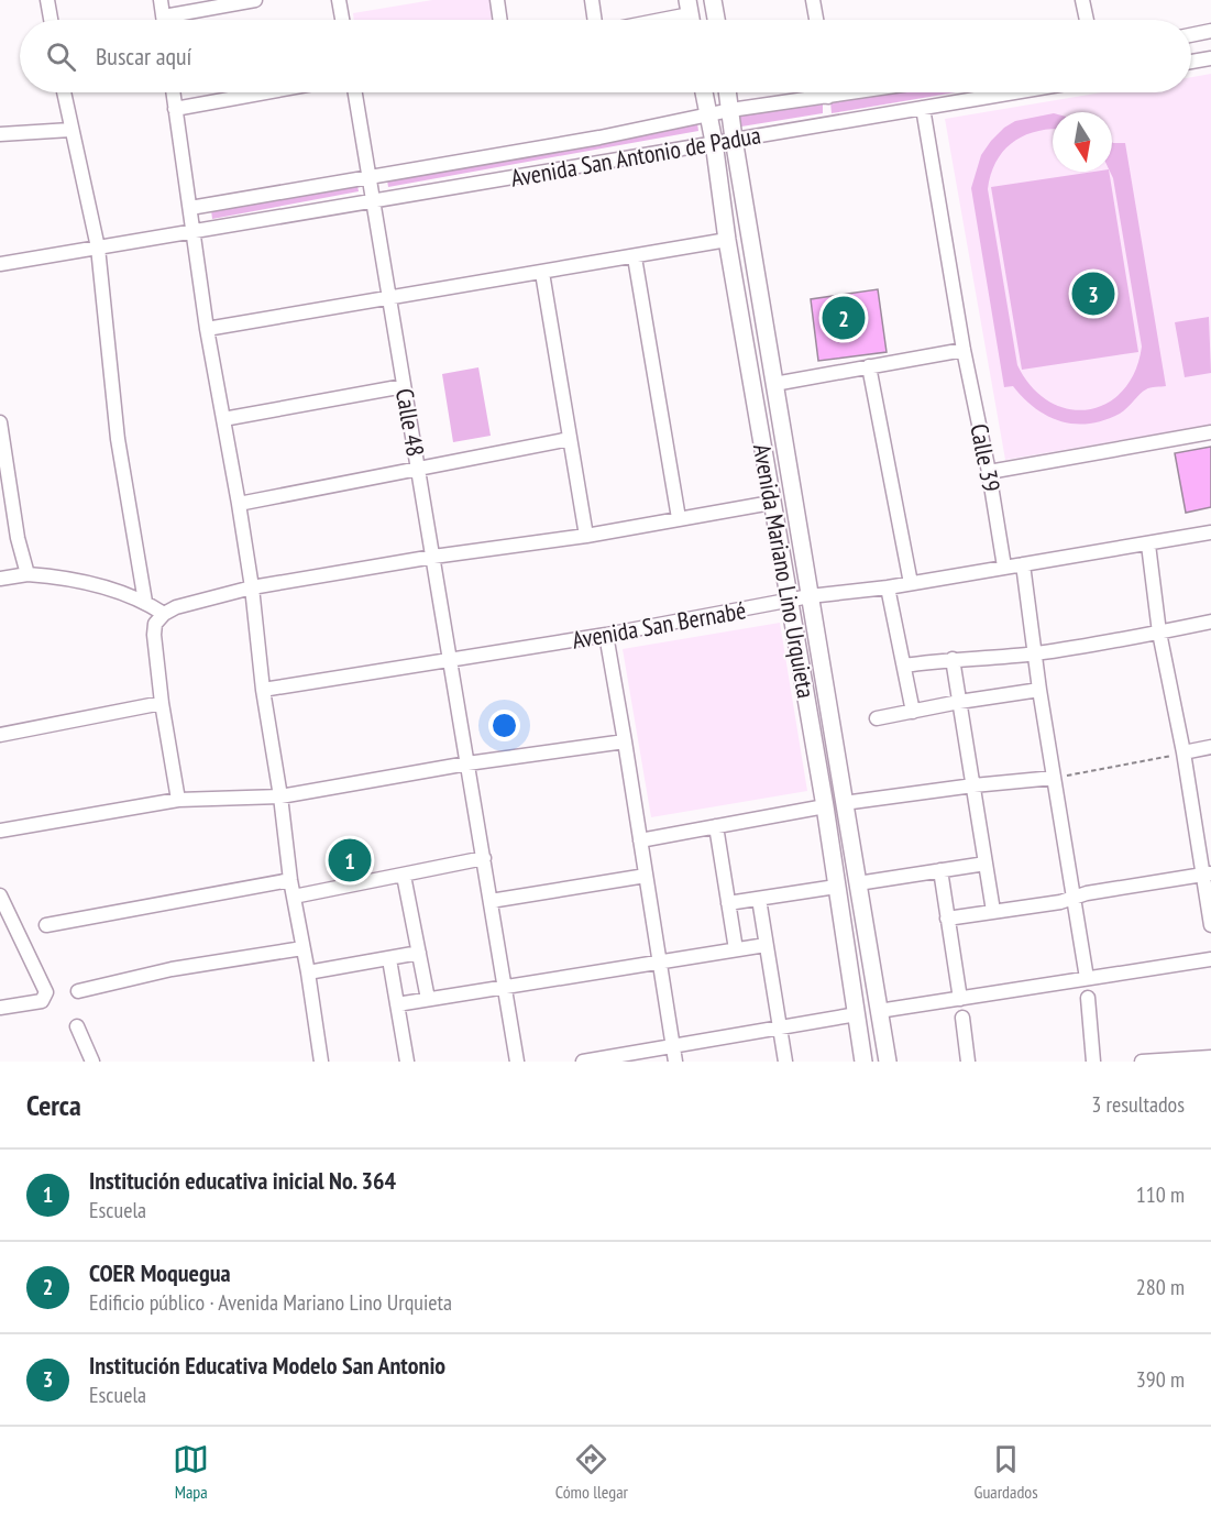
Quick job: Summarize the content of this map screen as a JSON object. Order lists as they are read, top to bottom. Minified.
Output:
{"streets":{"main road":["Avenida Mariano Lino Urquieta"],"street":["Avenida San Antonio de Padua","Calle 48","Calle 39","Avenida San Bernabé"]},"crossings":[["Avenida San Antonio de Padua","Calle 48"],["Avenida San Antonio de Padua","Calle 39"],["Avenida San Antonio de Padua","Avenida Mariano Lino Urquieta"],["Calle 48","Avenida San Bernabé"],["Calle 39","Avenida San Bernabé"],["Avenida Mariano Lino Urquieta","Avenida San Bernabé"]],"north":"bottom","page":{"search":"Buscar aquí","pins":["3","2","1"],"heading":["Cerca","3 resultados"],"list":[{"mark":"1","name":"Institución educativa inicial No. 364","note":"Escuela","value":"110 m"},{"mark":"2","name":"COER Moquegua","note":"Edificio público · Avenida Mariano Lino Urquieta","value":"280 m"},{"mark":"3","name":"Institución Educativa Modelo San Antonio","note":"Escuela","value":"390 m"}],"nav":["Mapa","Cómo llegar","Guardados"]}}
